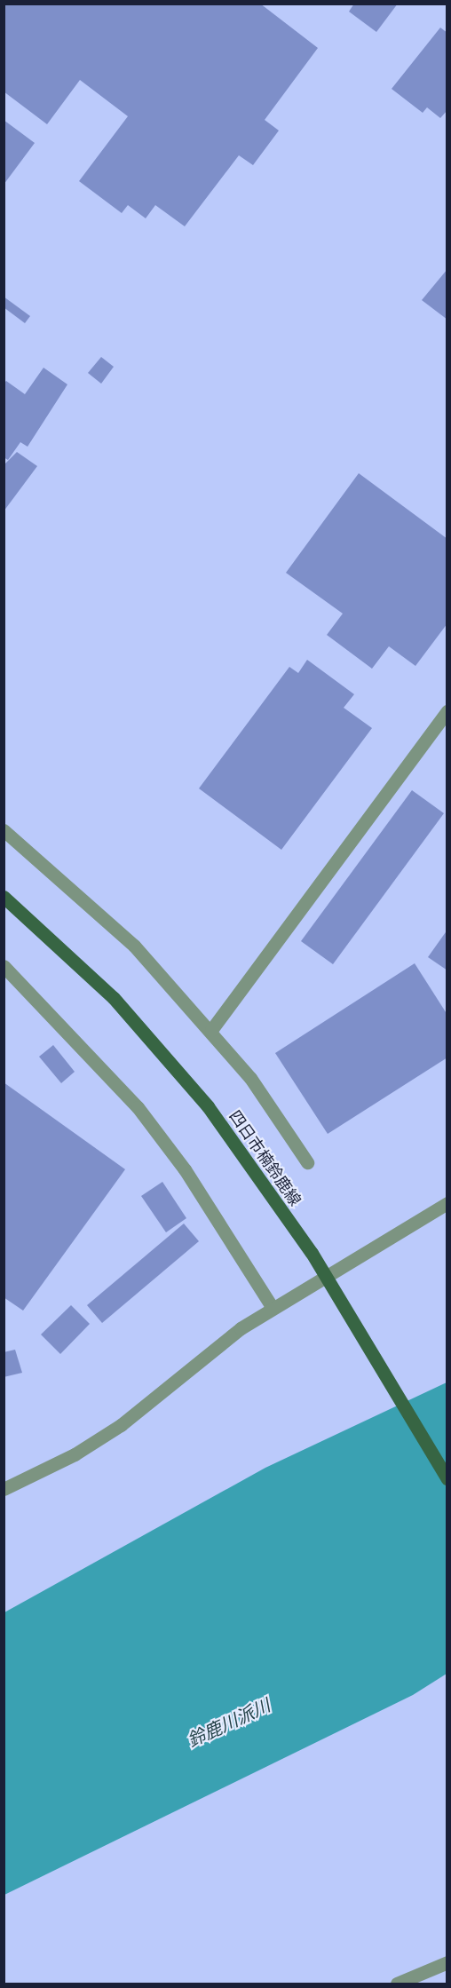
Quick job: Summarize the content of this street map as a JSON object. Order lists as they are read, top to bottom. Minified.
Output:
{"streets":{"main road":["四日市楠鈴鹿線"]},"water":["鈴鹿川派川"]}
